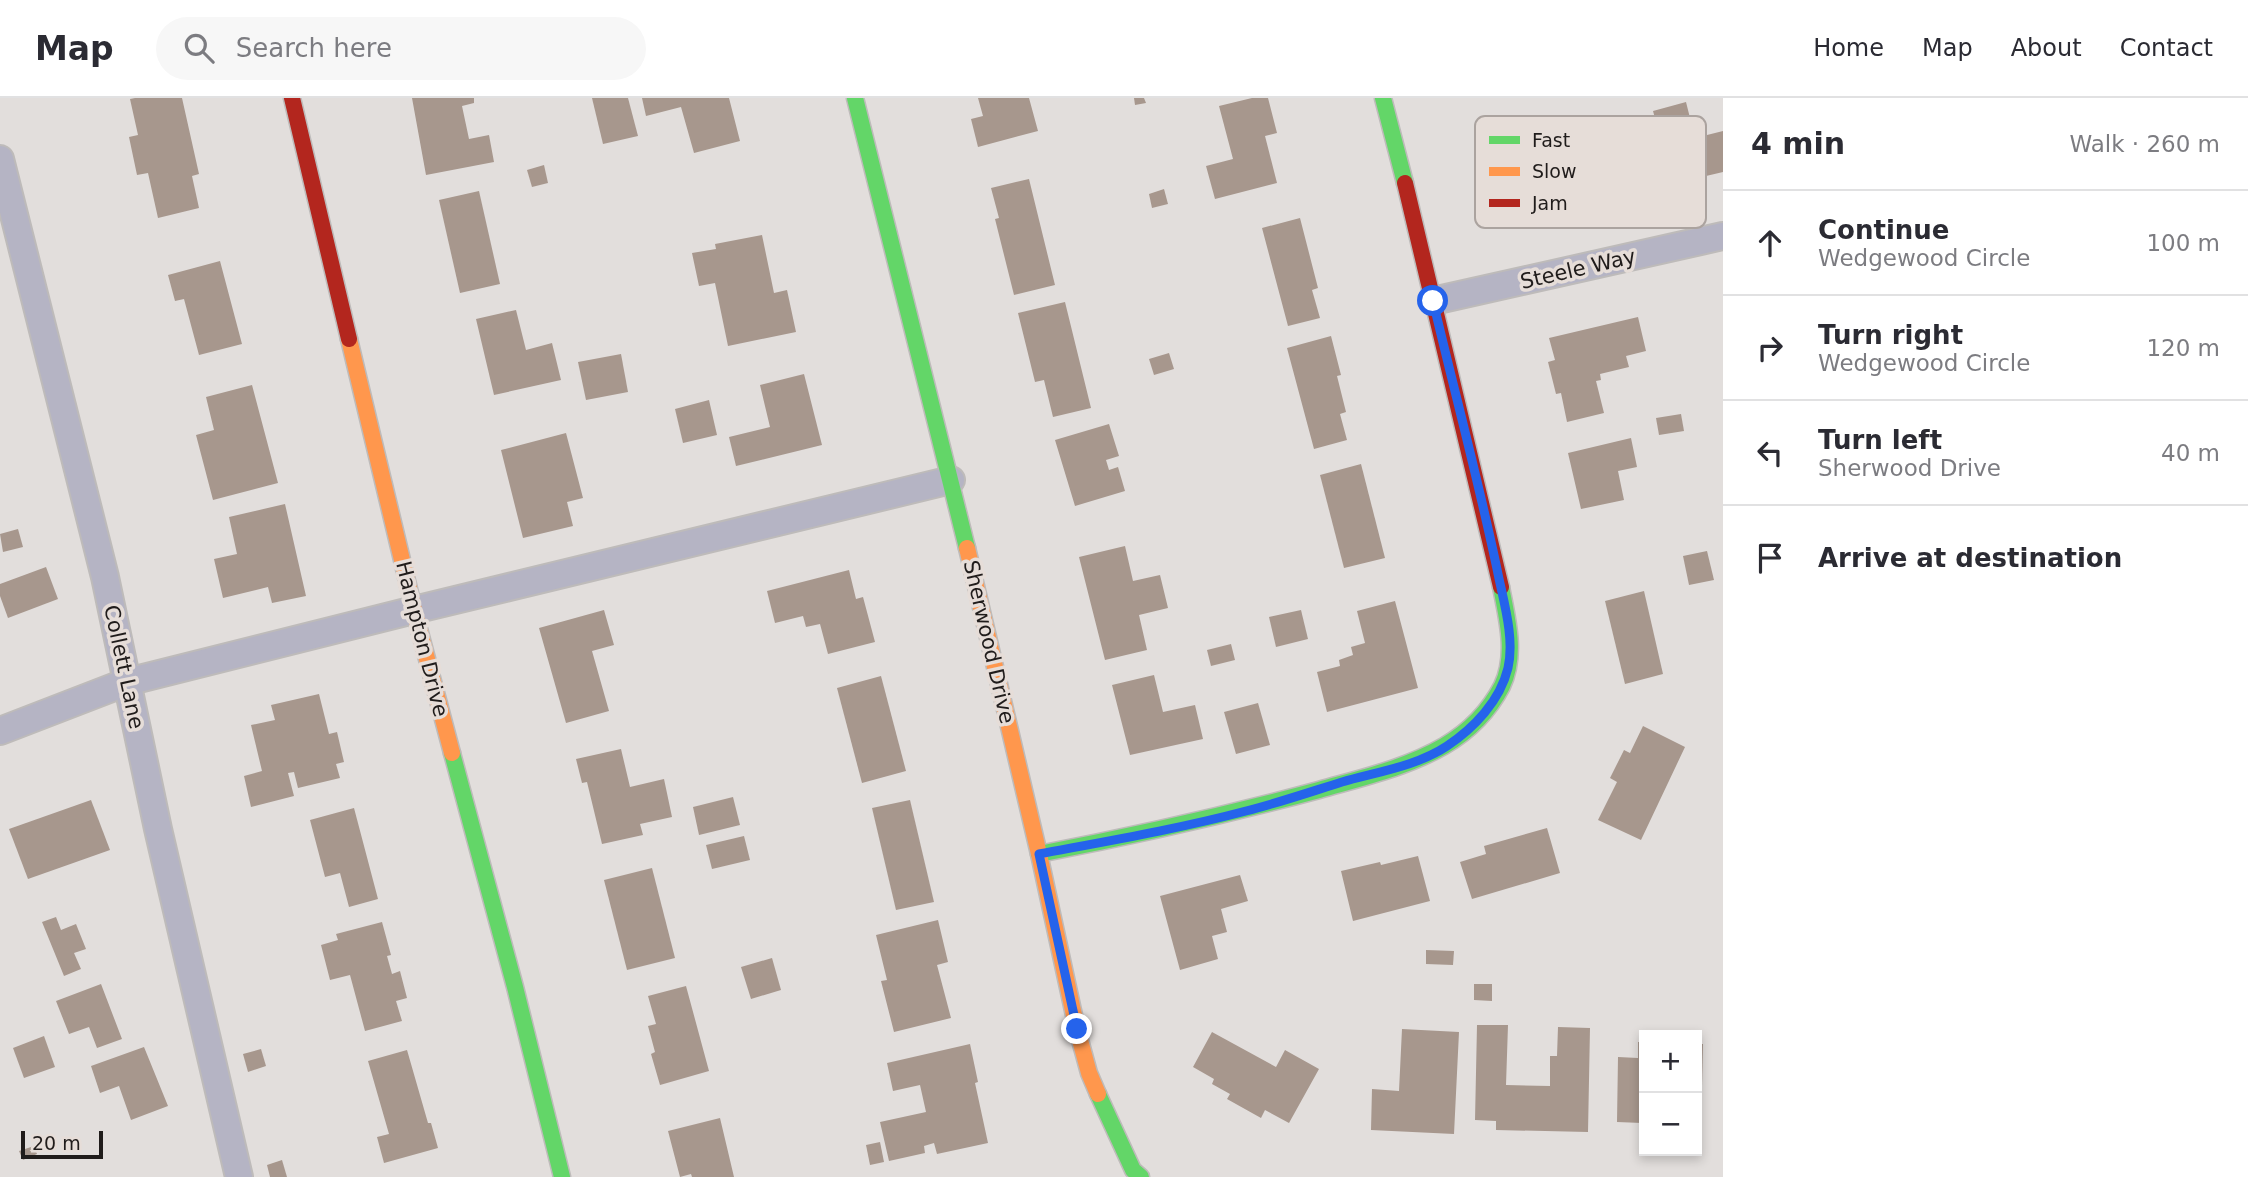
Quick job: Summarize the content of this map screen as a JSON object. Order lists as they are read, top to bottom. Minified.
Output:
{"streets":{"street":["Steele Way","Hampton Drive","Sherwood Drive","Collett Lane"]},"legend":["Fast","Slow","Jam"],"scale_bar":"20 m","page":{"header":"Map","search":"Search here","nav":["Home","Map","About","Contact"],"heading":["4 min","Walk · 260 m"],"list":[["Continue","Wedgewood Circle","100 m"],["Turn right","Wedgewood Circle","120 m"],["Turn left","Sherwood Drive","40 m"],"Arrive at destination"],"map_buttons":["+","−"],"scale":"20 m"}}
